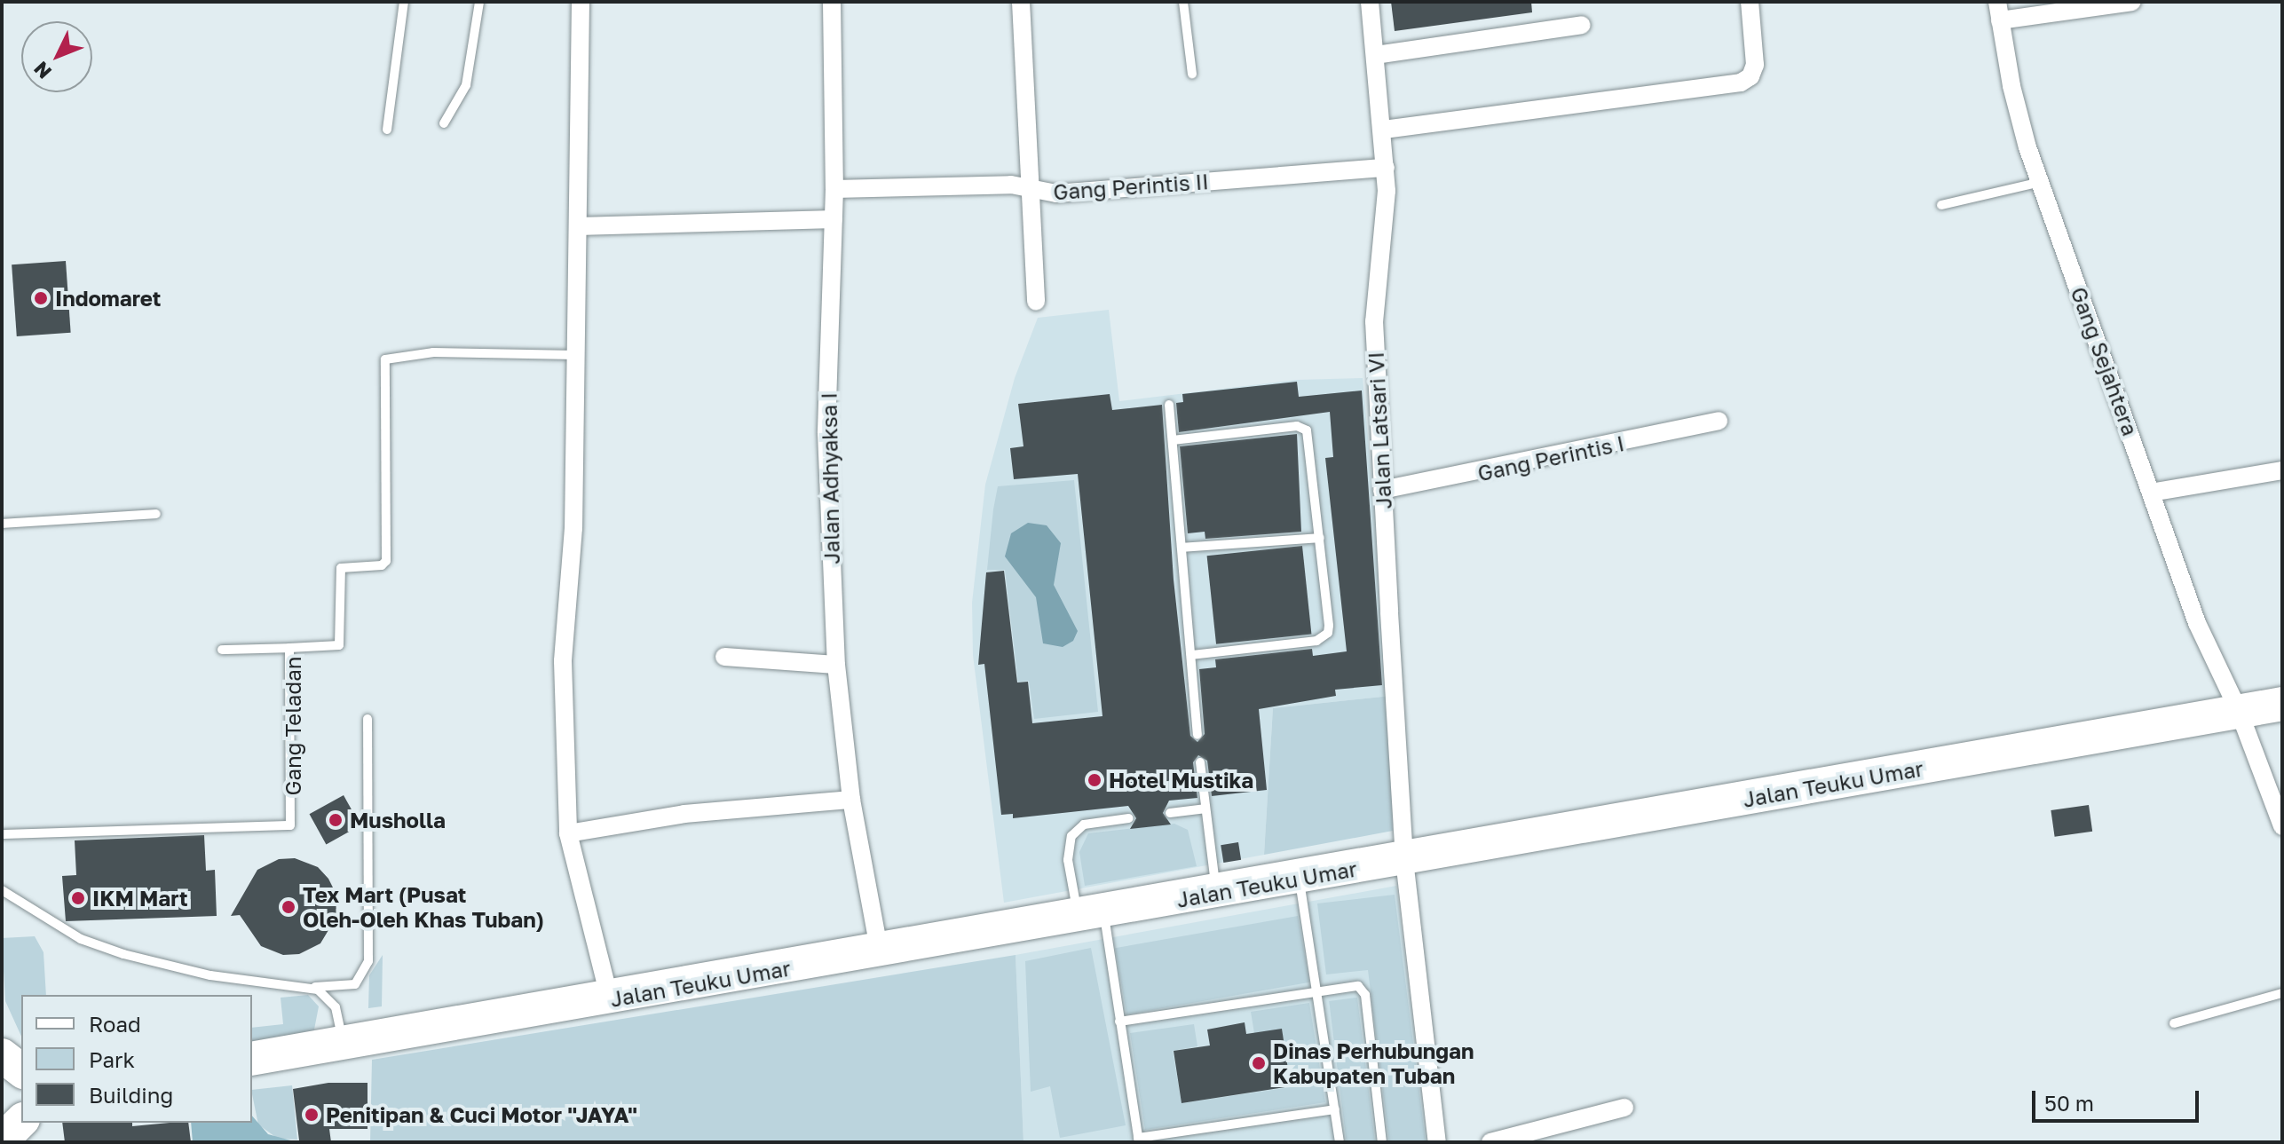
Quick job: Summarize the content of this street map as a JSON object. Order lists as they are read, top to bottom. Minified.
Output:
{"streets":{"highway":["Jalan Teuku Umar"],"street":["Gang Perintis II","Gang Sejahtera","Jalan Latsari VI","Gang Perintis I","Jalan Adhyaksa I"],"lane":["Gang Teladan"]},"crossings":[["Gang Perintis II","Jalan Latsari VI"],["Gang Perintis II","Jalan Adhyaksa I"],["Gang Sejahtera","Jalan Teuku Umar"],["Jalan Latsari VI","Gang Perintis I"],["Jalan Latsari VI","Jalan Teuku Umar"],["Jalan Adhyaksa I","Jalan Teuku Umar"]],"places":["Indomaret","Hotel Mustika","Musholla","IKM Mart","Tex Mart (Pusat Oleh-Oleh Khas Tuban)","Dinas Perhubungan Kabupaten Tuban","Penitipan & Cuci Motor \"JAYA\""],"legend":["Road","Park","Building"],"scale_bar":"50 m","north":"bottom left"}
